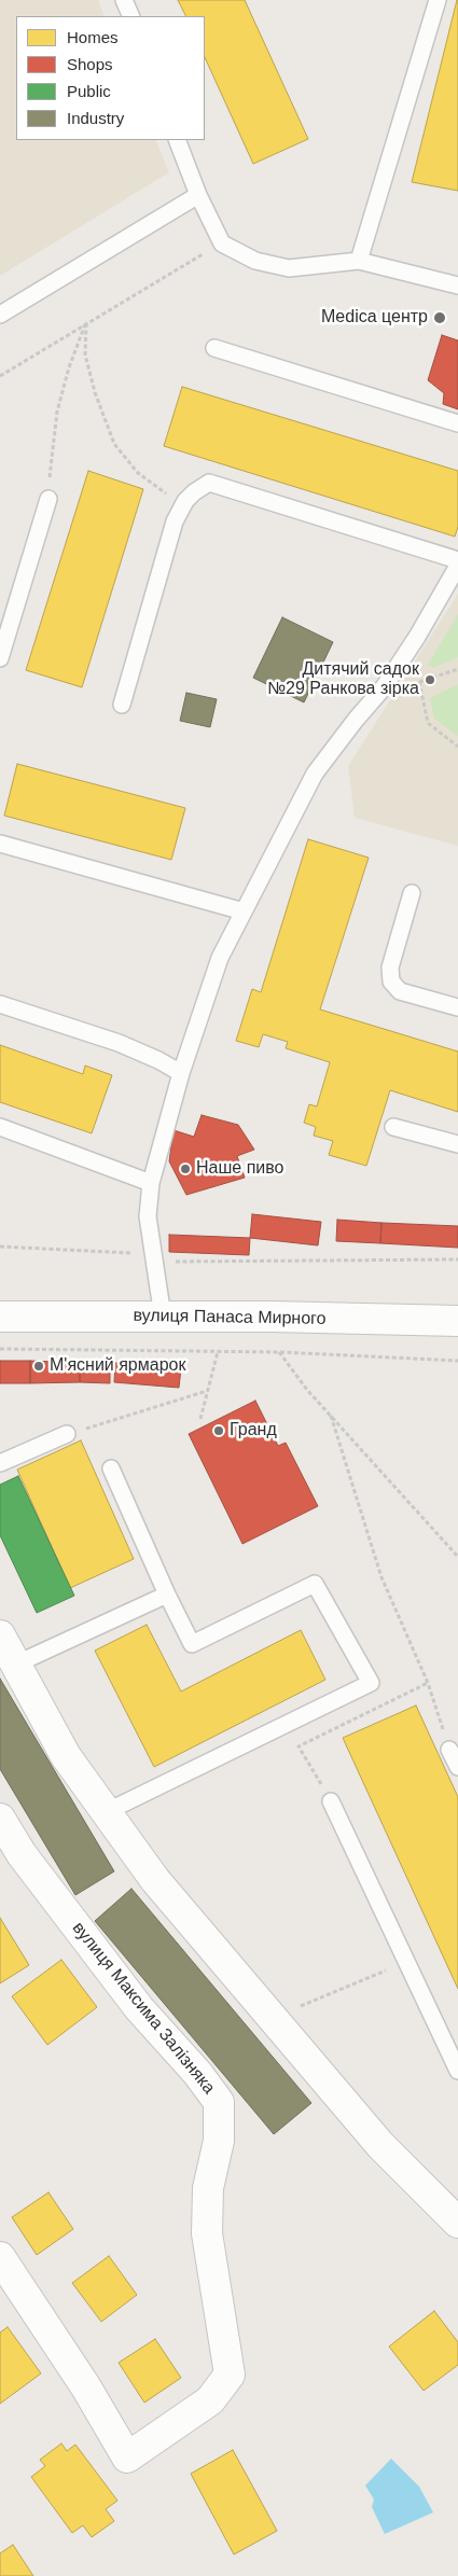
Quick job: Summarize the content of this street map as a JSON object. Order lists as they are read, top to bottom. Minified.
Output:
{"streets":{"street":["вулиця Панаса Мирного","вулиця Максима Залізняка"]},"places":["Medica центр","Дитячий садок №29 Ранкова зірка","Наше пиво","М'ясний ярмарок","Гранд"],"legend":["Homes","Shops","Public","Industry"]}
